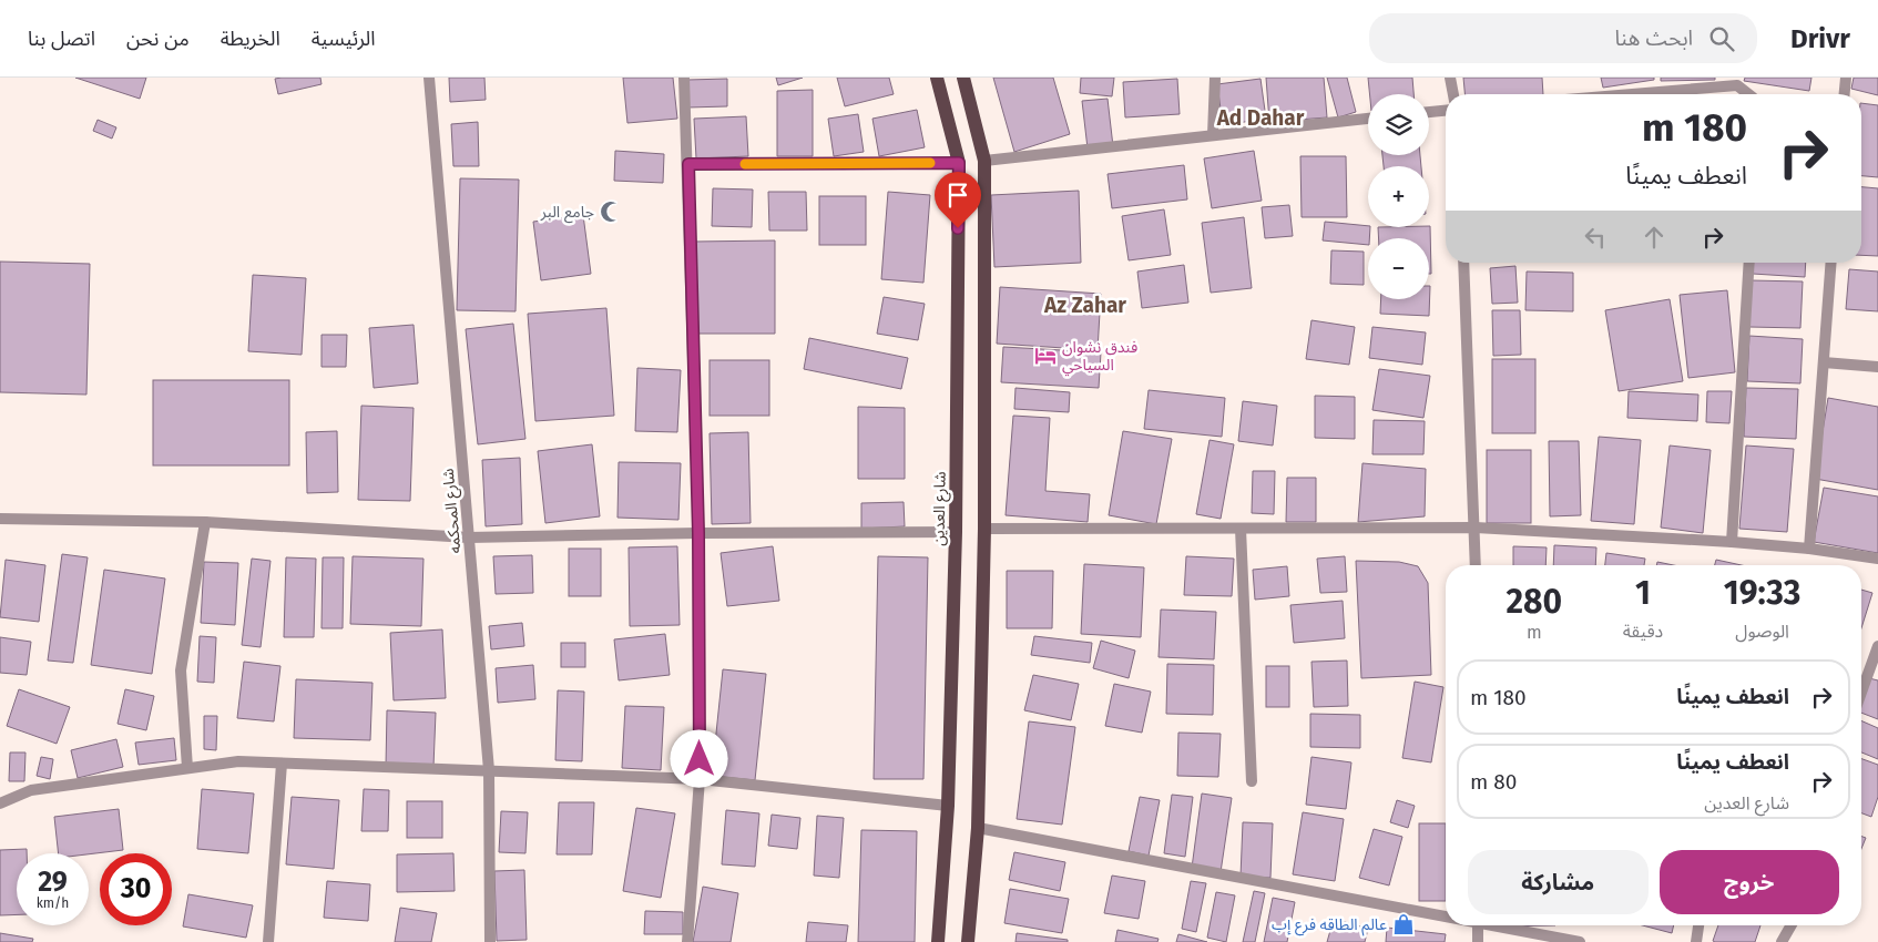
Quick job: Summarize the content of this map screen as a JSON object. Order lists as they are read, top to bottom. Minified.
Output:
{"streets":{"main road":["شارع العدين"],"street":["شارع المحكمه"]},"districts":["Ad Dahar","Az Zahar"],"places":{"mosque":["جامع البر"],"hotel":["فندق نشوان السياحي"],"shop":["عالم الطاقه فرع إب"]},"page":{"header":"Drivr","search":"ابحث هنا","nav":["الرئيسية","الخريطة","من نحن","اتصل بنا"],"map_buttons":["+","−"],"turn":["180 m","انعطف يمينًا"],"eta":["19:33","الوصول","1","دقيقة","280","m"],"list":[{"name":"انعطف يمينًا","value":"180 m"},{"name":"انعطف يمينًا","note":"شارع العدين","value":"80 m"}],"buttons":["خروج","مشاركة"],"speed":"29 km/h","limit":"30"}}
